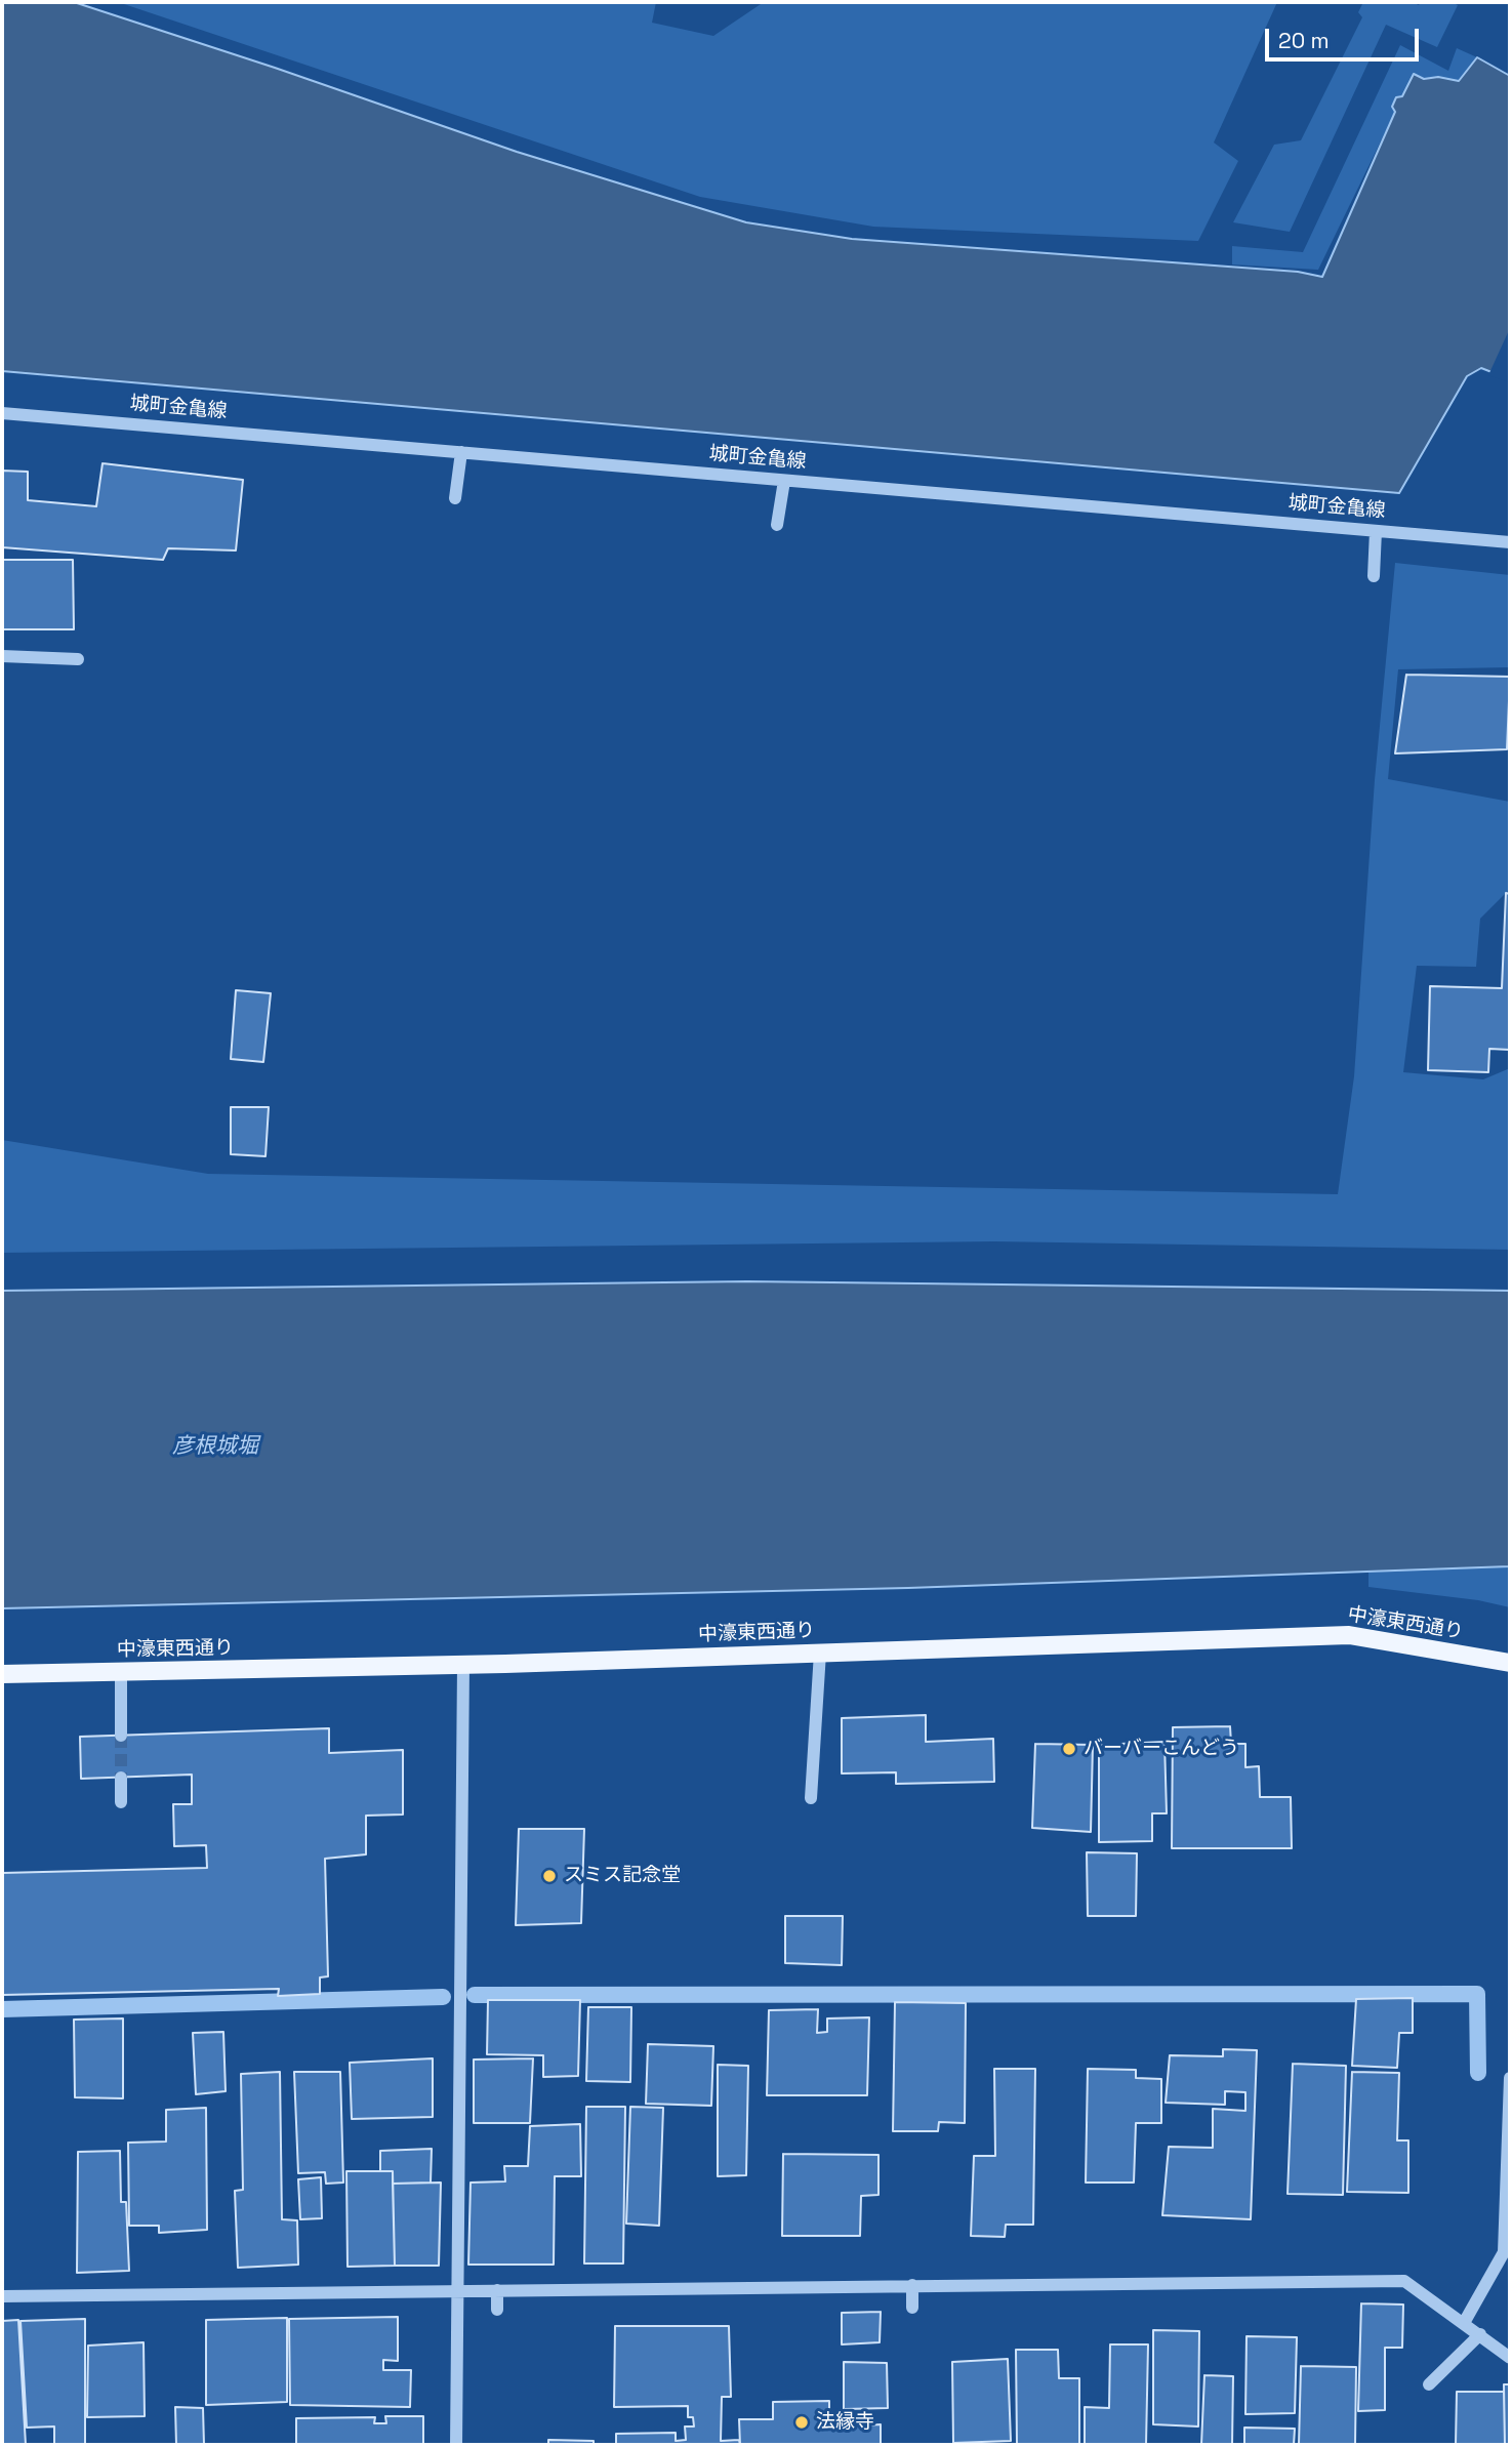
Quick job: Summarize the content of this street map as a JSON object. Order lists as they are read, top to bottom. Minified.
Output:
{"streets":{"main road":["中濠東西通り"],"street":["城町金亀線"]},"water":["彦根城堀"],"places":["バーバーこんどう","スミス記念堂","法縁寺"],"scale_bar":"20 m"}
